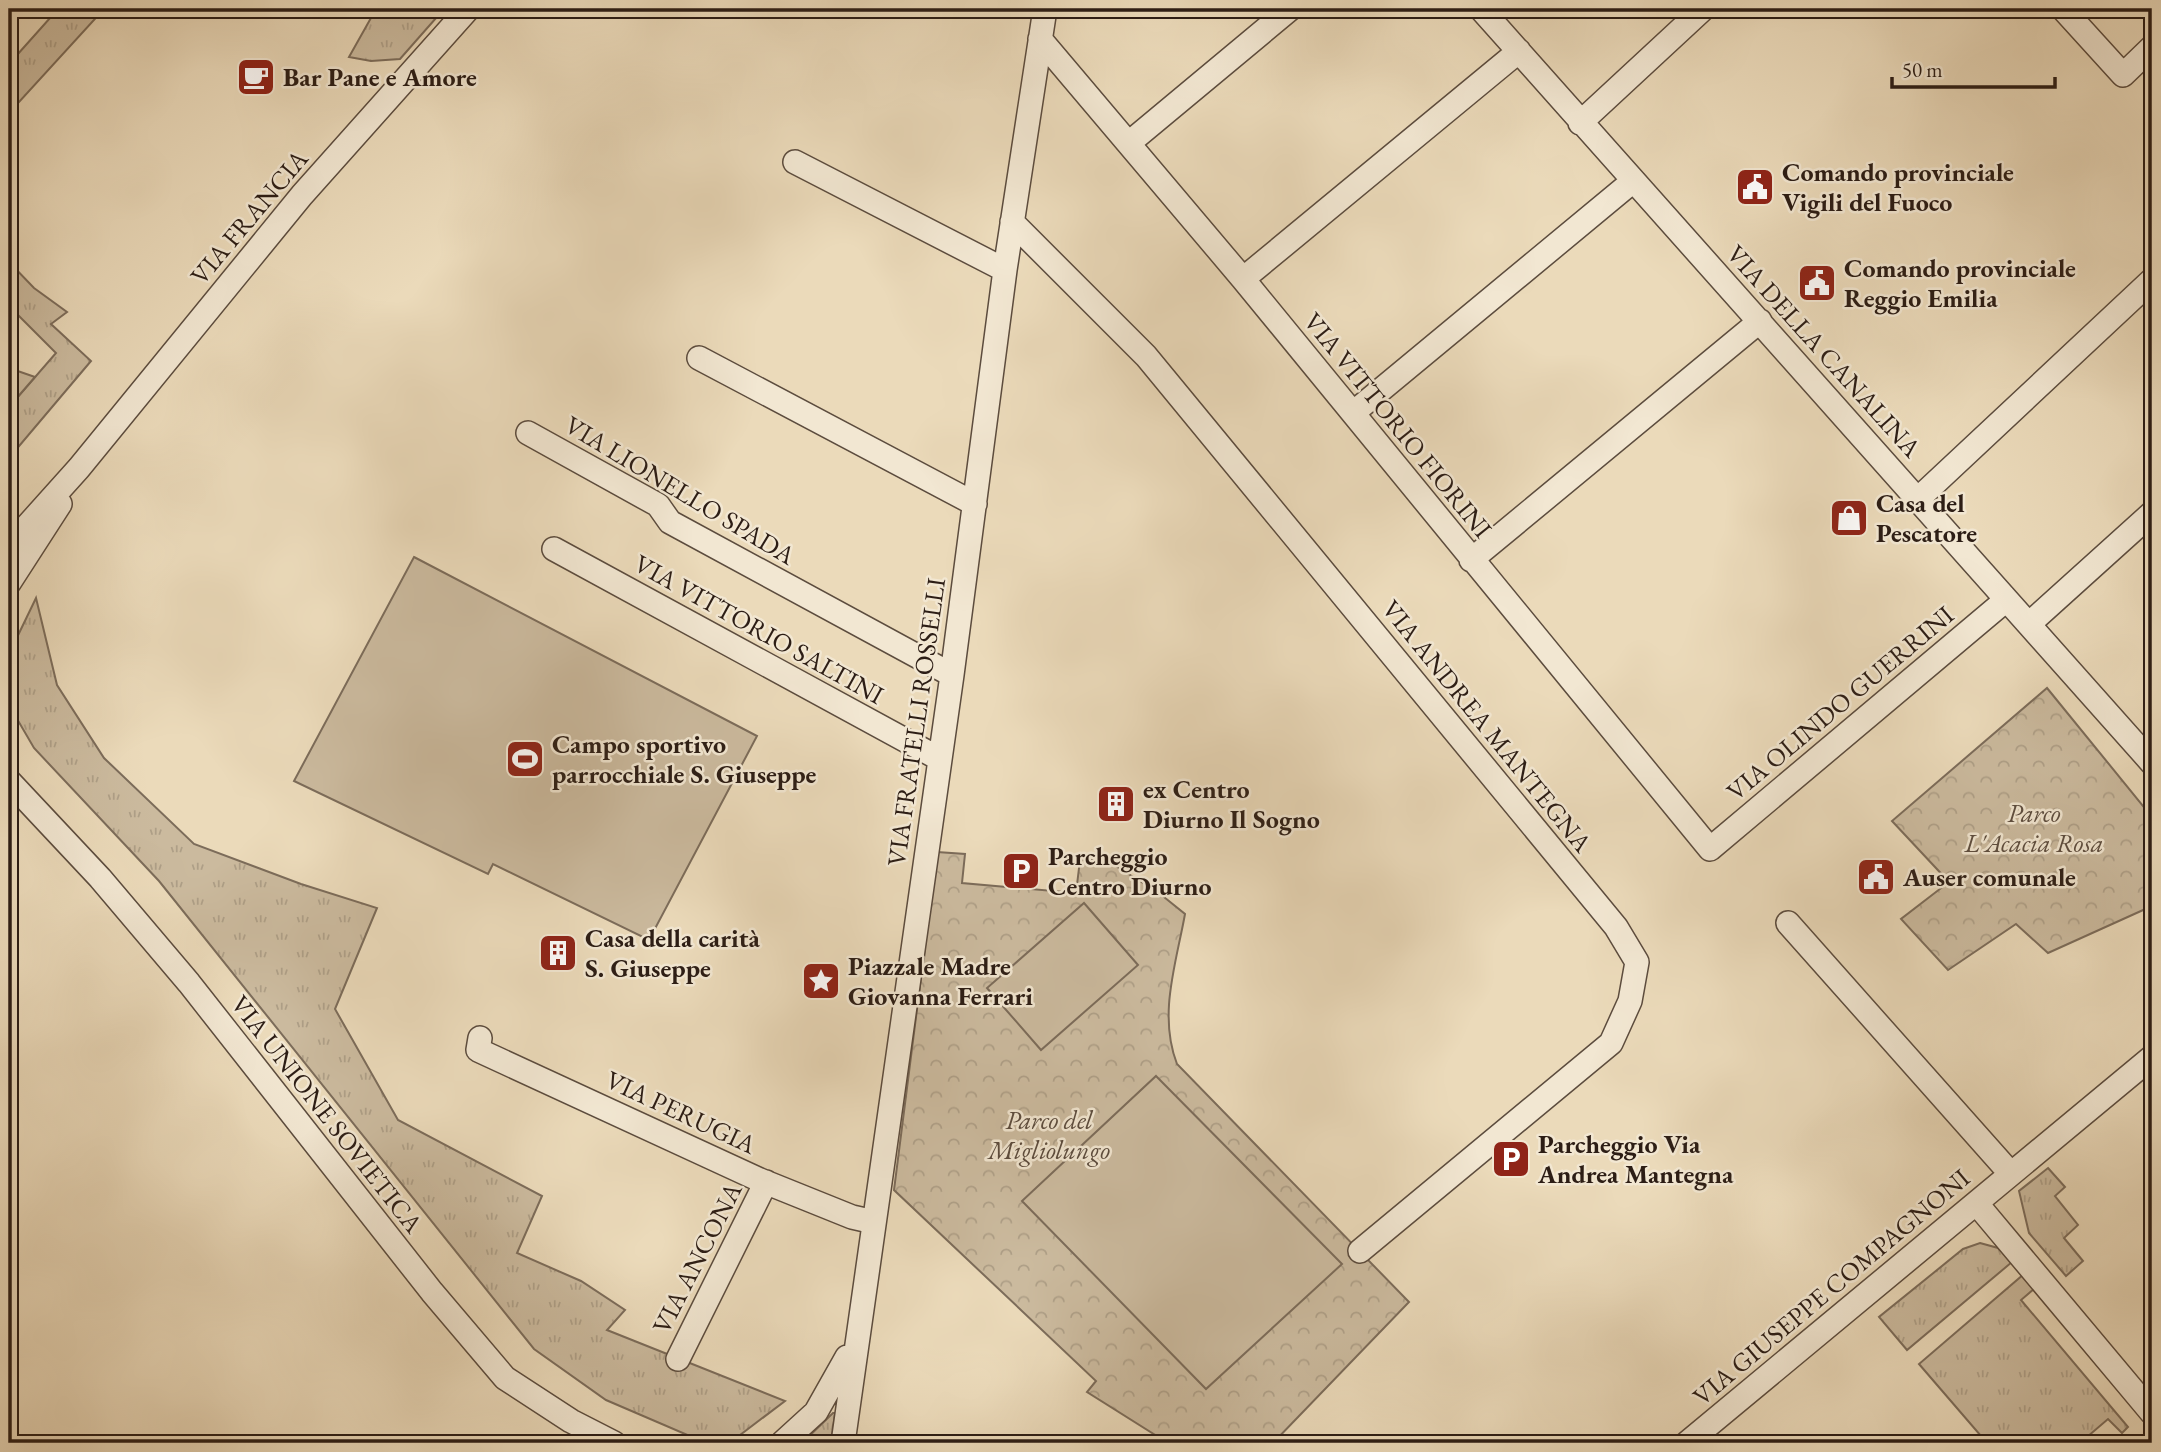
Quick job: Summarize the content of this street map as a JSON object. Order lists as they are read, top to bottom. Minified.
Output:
{"streets":{"street":["VIA FRANCIA","VIA DELLA CANALINA","VIA VITTORIO FIORINI","VIA LIONELLO SPADA","VIA VITTORIO SALTINI","VIA OLINDO GUERRINI","VIA FRATELLI ROSSELLI","VIA ANDREA MANTEGNA","VIA PERUGIA","VIA UNIONE SOVIETICA","VIA ANCONA","VIA GIUSEPPE COMPAGNONI"]},"crossings":[["VIA DELLA CANALINA","VIA OLINDO GUERRINI"],["VIA VITTORIO FIORINI","VIA OLINDO GUERRINI"],["VIA VITTORIO FIORINI","VIA FRATELLI ROSSELLI"],["VIA LIONELLO SPADA","VIA FRATELLI ROSSELLI"],["VIA VITTORIO SALTINI","VIA FRATELLI ROSSELLI"],["VIA FRATELLI ROSSELLI","VIA ANDREA MANTEGNA"],["VIA FRATELLI ROSSELLI","VIA PERUGIA"],["VIA PERUGIA","VIA ANCONA"]],"parks":["Parco L'Acacia Rosa","Parco del Migliolungo"],"places":{"cafe":["Bar Pane e Amore"],"public building":["Comando provinciale Vigili del Fuoco","Comando provinciale Reggio Emilia","Auser comunale"],"shop":["Casa del Pescatore"],"sports":["Campo sportivo parrocchiale S. Giuseppe"],"building":["ex Centro Diurno Il Sogno","Casa della carità S. Giuseppe"],"parking":["Parcheggio Centro Diurno","Parcheggio Via Andrea Mantegna"],"place":["Piazzale Madre Giovanna Ferrari"]},"scale_bar":"50 m"}
